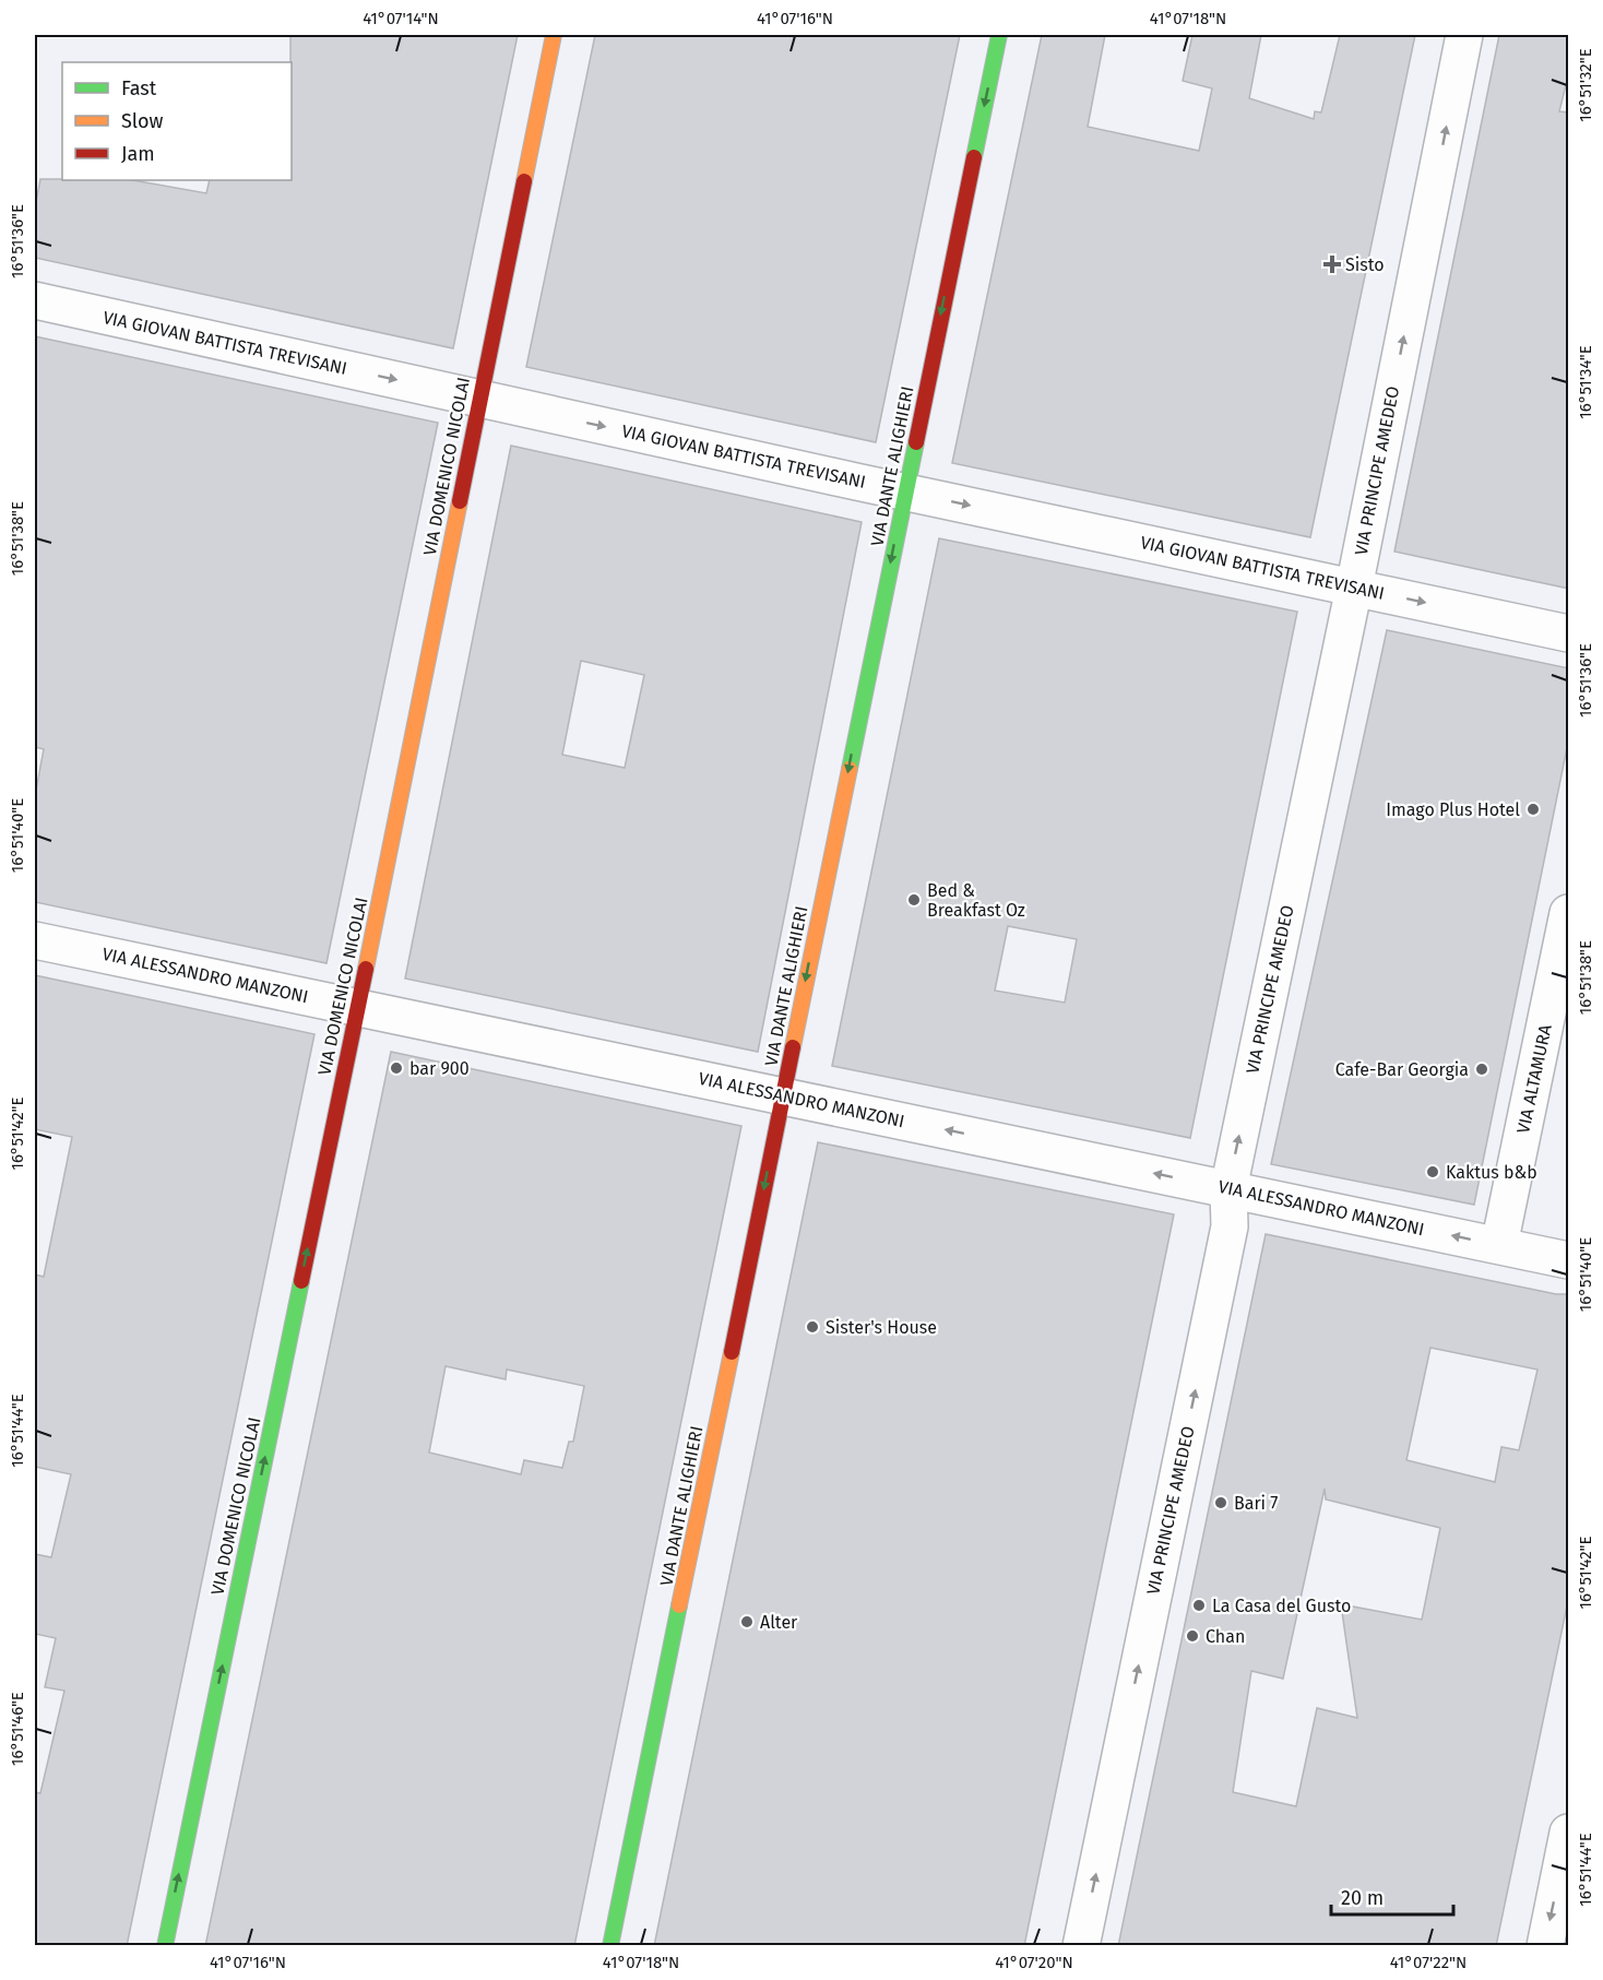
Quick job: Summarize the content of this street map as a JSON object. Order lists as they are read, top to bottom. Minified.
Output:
{"streets":{"street":["VIA GIOVAN BATTISTA TREVISANI","VIA DOMENICO NICOLAI","VIA DANTE ALIGHIERI","VIA PRINCIPE AMEDEO","VIA ALESSANDRO MANZONI","VIA ALTAMURA"]},"crossings":[["VIA GIOVAN BATTISTA TREVISANI","VIA DOMENICO NICOLAI"],["VIA GIOVAN BATTISTA TREVISANI","VIA DANTE ALIGHIERI"],["VIA GIOVAN BATTISTA TREVISANI","VIA PRINCIPE AMEDEO"],["VIA DOMENICO NICOLAI","VIA ALESSANDRO MANZONI"],["VIA DANTE ALIGHIERI","VIA ALESSANDRO MANZONI"],["VIA PRINCIPE AMEDEO","VIA ALESSANDRO MANZONI"],["VIA ALESSANDRO MANZONI","VIA ALTAMURA"]],"one_way":["VIA GIOVAN BATTISTA TREVISANI","VIA DOMENICO NICOLAI","VIA DANTE ALIGHIERI","VIA PRINCIPE AMEDEO","VIA ALESSANDRO MANZONI"],"places":{"health":["Sisto"],"other":["Imago Plus Hotel","Bed & Breakfast Oz","bar 900","Cafe-Bar Georgia","Kaktus b&b","Sister's House","Bari 7","La Casa del Gusto","Alter","Chan"]},"legend":["Fast","Slow","Jam"],"scale_bar":"20 m","coordinates":["41°07'14\"N","41°07'16\"N","41°07'18\"N","16°51'32\"E","16°51'36\"E","16°51'34\"E","16°51'38\"E","16°51'40\"E","16°51'42\"E","16°51'44\"E","16°51'46\"E","41°07'20\"N","41°07'22\"N"]}
